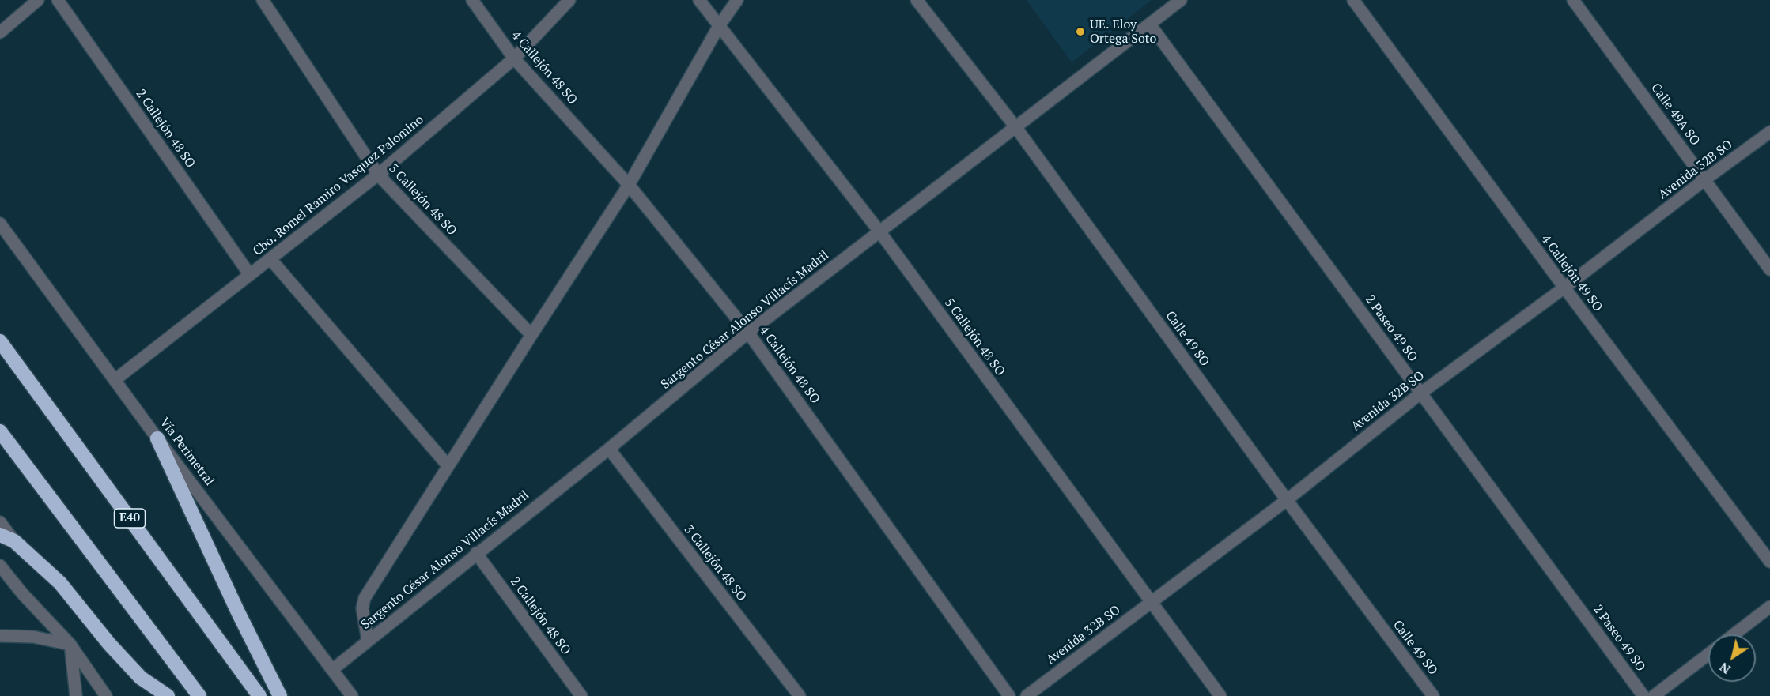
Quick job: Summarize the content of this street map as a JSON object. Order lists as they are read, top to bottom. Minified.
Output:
{"streets":{"highway":["E40"],"street":["4 Callejón 48 SO","Calle 49A SO","2 Callejón 48 SO","Avenida 32B SO","Cbo. Romel Ramiro Vasquez Palomino","3 Callejón 48 SO","4 Callejón 49 SO","Sargento César Alonso Villacís Madril","2 Paseo 49 SO","5 Callejón 48 SO","Calle 49 SO","Vía Perimetral"]},"crossings":[["4 Callejón 48 SO","Cbo. Romel Ramiro Vasquez Palomino"],["4 Callejón 48 SO","Sargento César Alonso Villacís Madril"],["Calle 49A SO","Avenida 32B SO"],["2 Callejón 48 SO","Cbo. Romel Ramiro Vasquez Palomino"],["2 Callejón 48 SO","Sargento César Alonso Villacís Madril"],["Avenida 32B SO","4 Callejón 49 SO"],["Avenida 32B SO","2 Paseo 49 SO"],["Avenida 32B SO","5 Callejón 48 SO"],["Avenida 32B SO","Calle 49 SO"],["Cbo. Romel Ramiro Vasquez Palomino","3 Callejón 48 SO"],["Cbo. Romel Ramiro Vasquez Palomino","Vía Perimetral"],["3 Callejón 48 SO","Sargento César Alonso Villacís Madril"],["Sargento César Alonso Villacís Madril","2 Paseo 49 SO"],["Sargento César Alonso Villacís Madril","5 Callejón 48 SO"],["Sargento César Alonso Villacís Madril","Calle 49 SO"],["Sargento César Alonso Villacís Madril","Vía Perimetral"]],"places":["UE. Eloy Ortega Soto"],"north":"bottom left"}
